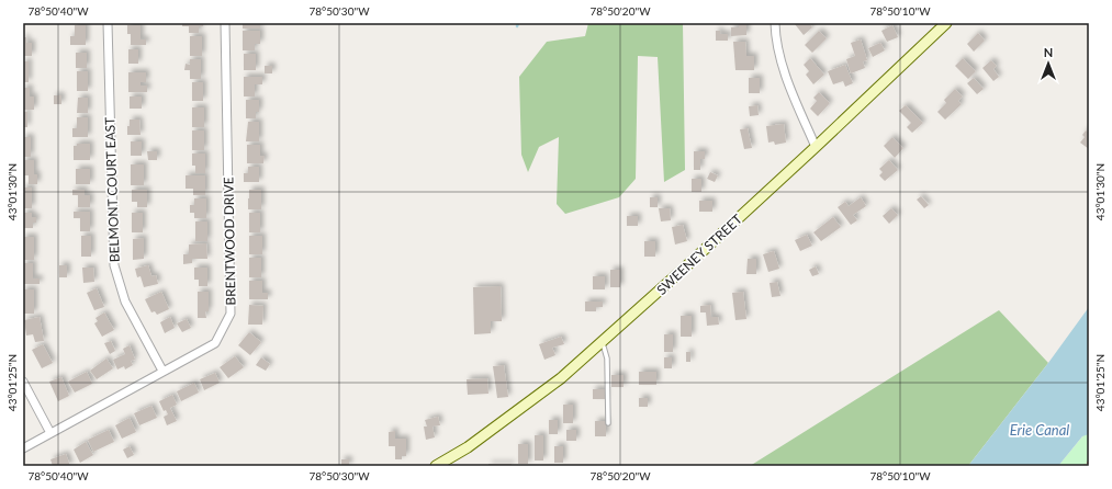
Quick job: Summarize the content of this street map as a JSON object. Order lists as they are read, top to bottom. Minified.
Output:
{"streets":{"street":["BELMONT COURT EAST","BRENTWOOD DRIVE","SWEENEY STREET"]},"crossings":[["BELMONT COURT EAST","BRENTWOOD DRIVE"]],"water":["Erie Canal"],"north":"top","coordinates":["78°50'40\"W","78°50'30\"W","78°50'20\"W","78°50'10\"W","43°01'30\"N","43°01'25\"N"]}
